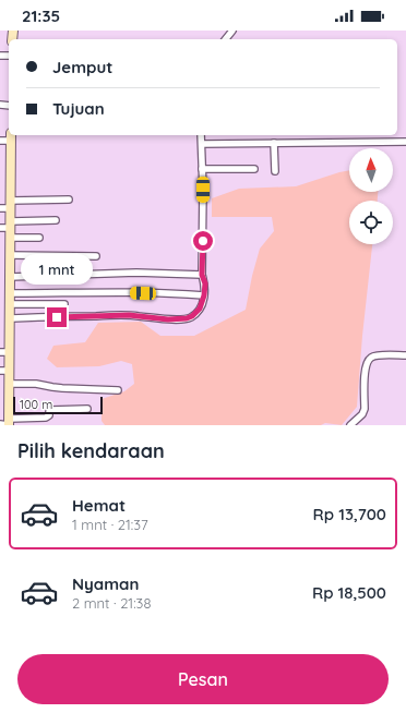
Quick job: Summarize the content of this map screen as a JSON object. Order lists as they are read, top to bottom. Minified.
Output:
{"scale_bar":"100 m","north":"top","page":{"status":"21:35","banner":["Jemput","Tujuan"],"bubble":"1 mnt","scale":"100 m","heading":"Pilih kendaraan","list":[{"name":"Hemat","note":"1 mnt · 21:37","value":"Rp 13,700"},{"name":"Nyaman","note":"2 mnt · 21:38","value":"Rp 18,500"}],"buttons":"Pesan"}}
